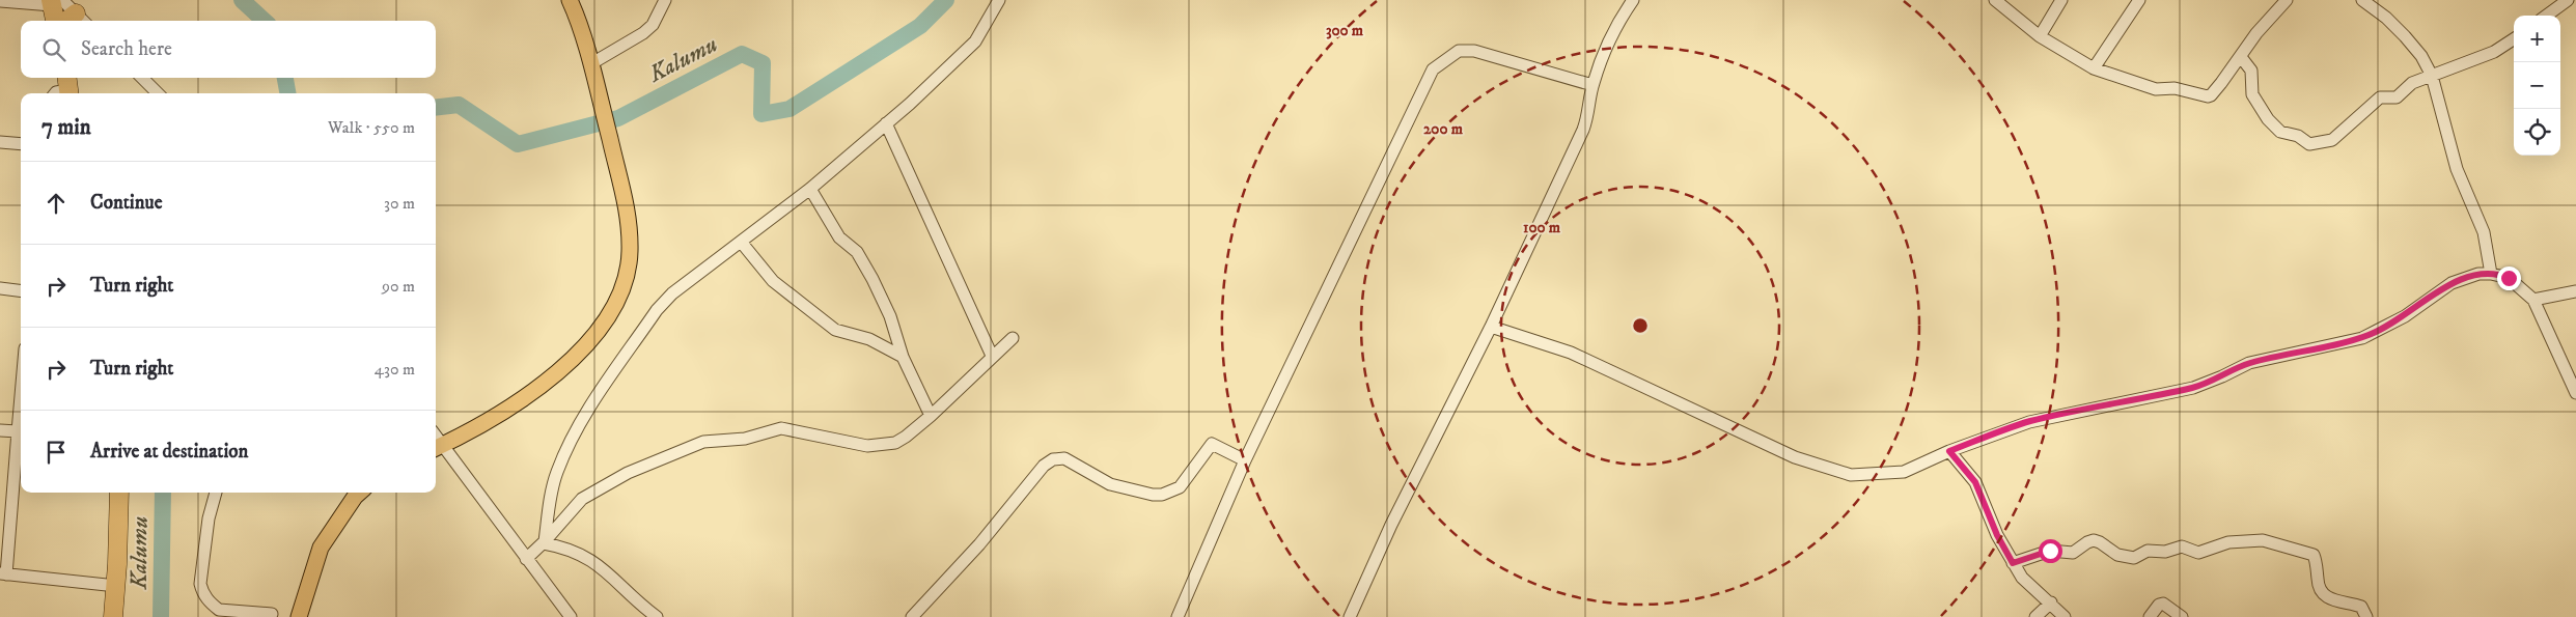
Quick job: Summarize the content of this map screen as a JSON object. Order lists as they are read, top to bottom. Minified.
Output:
{"water":["Kalumu"],"page":{"map_buttons":["+","−"],"search":"Search here","heading":["7 min","Walk · 550 m"],"list":[["Continue","30 m"],["Turn right","90 m"],["Turn right","430 m"],"Arrive at destination"]},"rings":["300 m","200 m","100 m"]}
